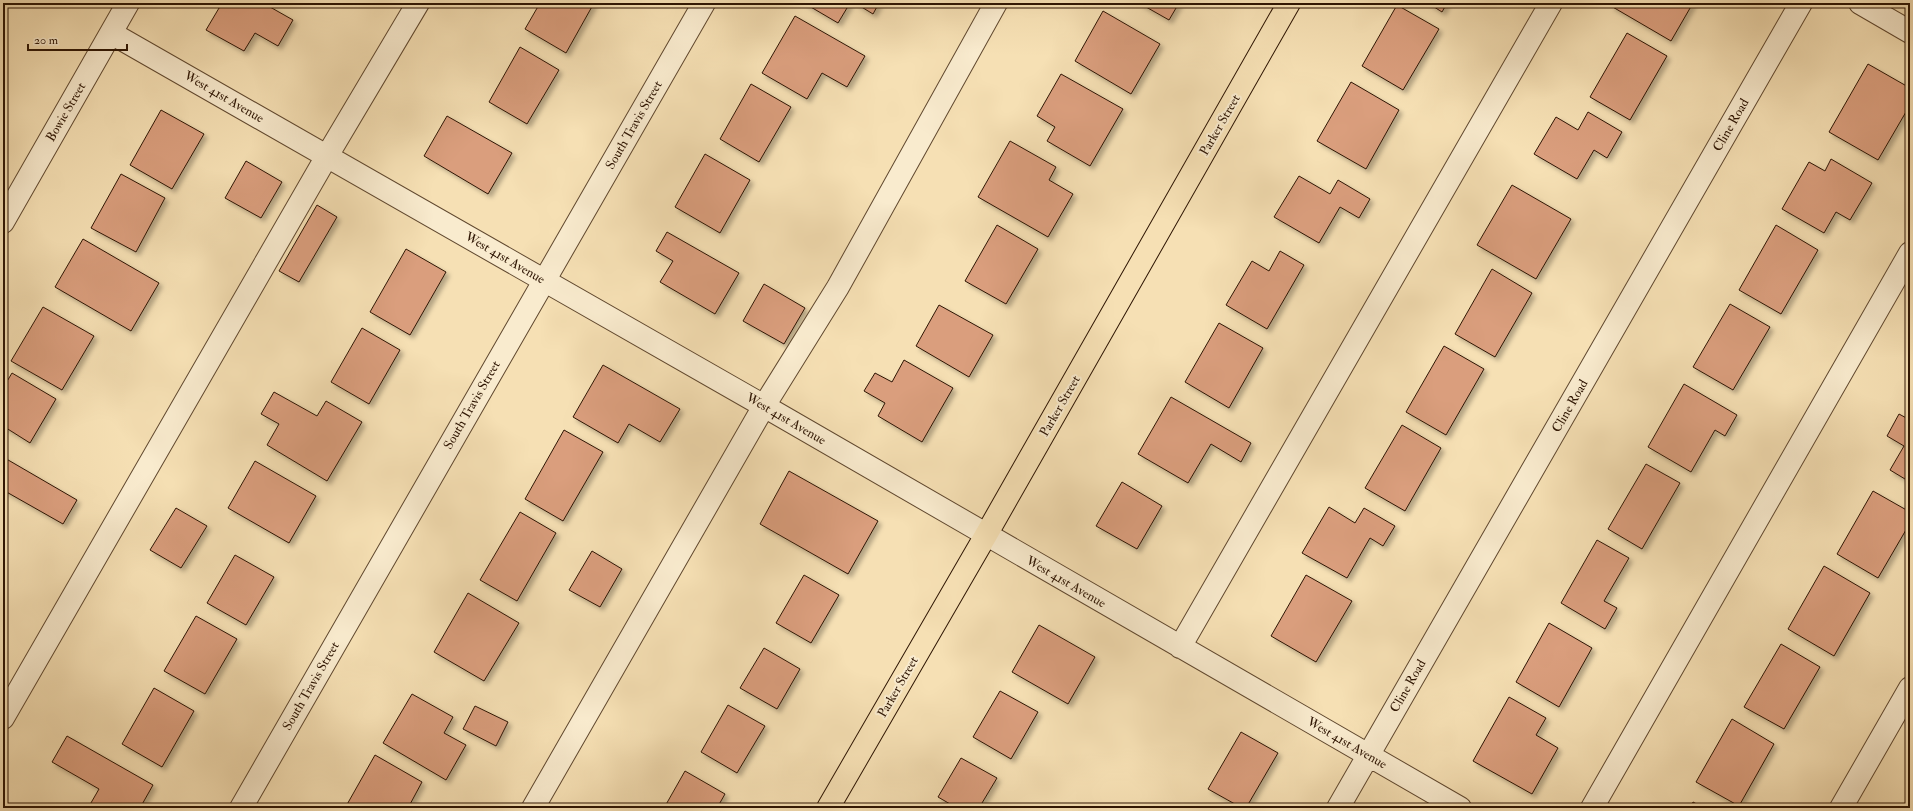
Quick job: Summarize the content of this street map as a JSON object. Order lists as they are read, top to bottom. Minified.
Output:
{"streets":{"main road":["Parker Street"],"street":["West 41st Avenue","Bowie Street","South Travis Street","Cline Road"]},"crossings":[["West 41st Avenue","Bowie Street"],["West 41st Avenue","South Travis Street"],["West 41st Avenue","Parker Street"],["West 41st Avenue","Cline Road"]],"scale_bar":"20 m"}
